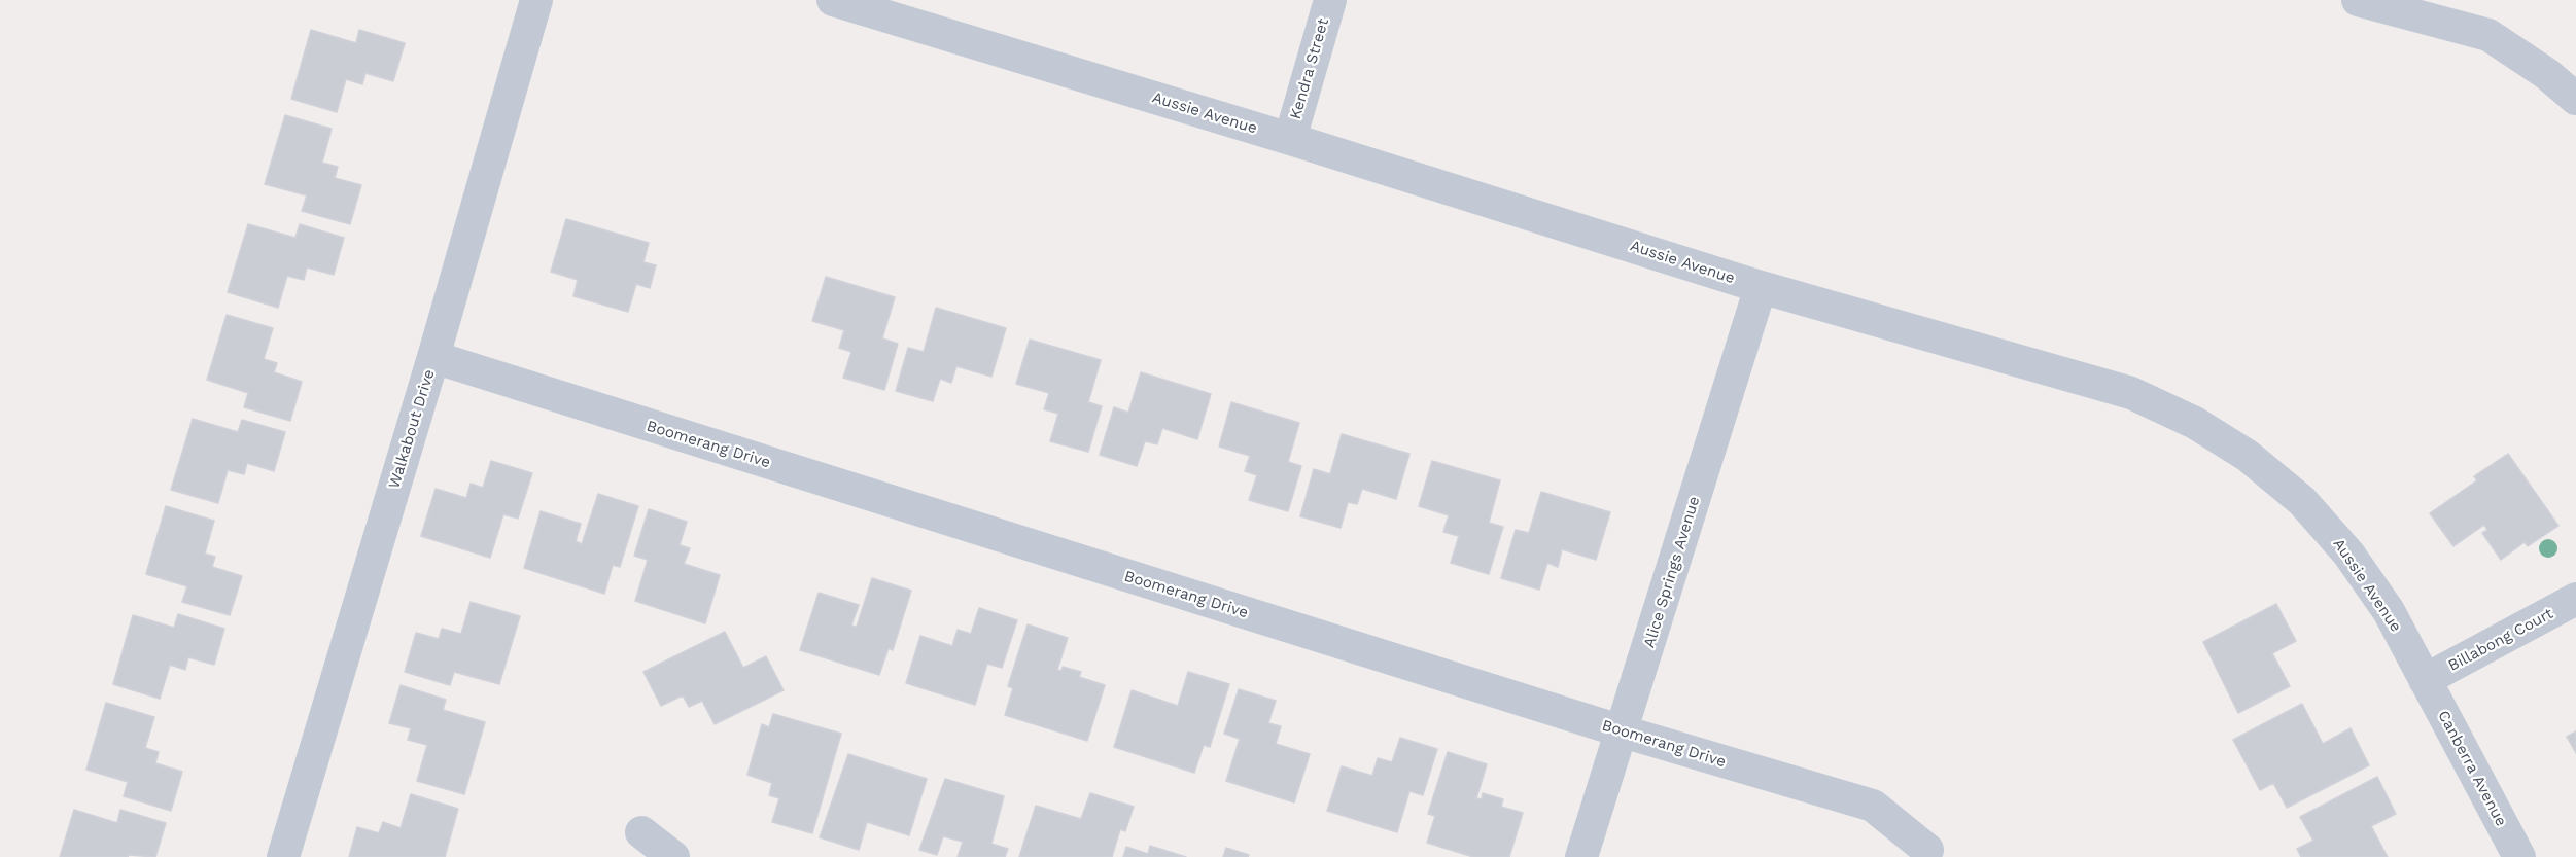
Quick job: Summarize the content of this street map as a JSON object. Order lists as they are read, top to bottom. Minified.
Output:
{"streets":{"street":["Kendra Street","Aussie Avenue","Walkabout Drive","Boomerang Drive","Alice Springs Avenue","Billabong Court","Canberra Avenue"]},"crossings":[["Kendra Street","Aussie Avenue"],["Aussie Avenue","Alice Springs Avenue"],["Aussie Avenue","Billabong Court"],["Aussie Avenue","Canberra Avenue"],["Walkabout Drive","Boomerang Drive"],["Boomerang Drive","Alice Springs Avenue"],["Billabong Court","Canberra Avenue"]]}
